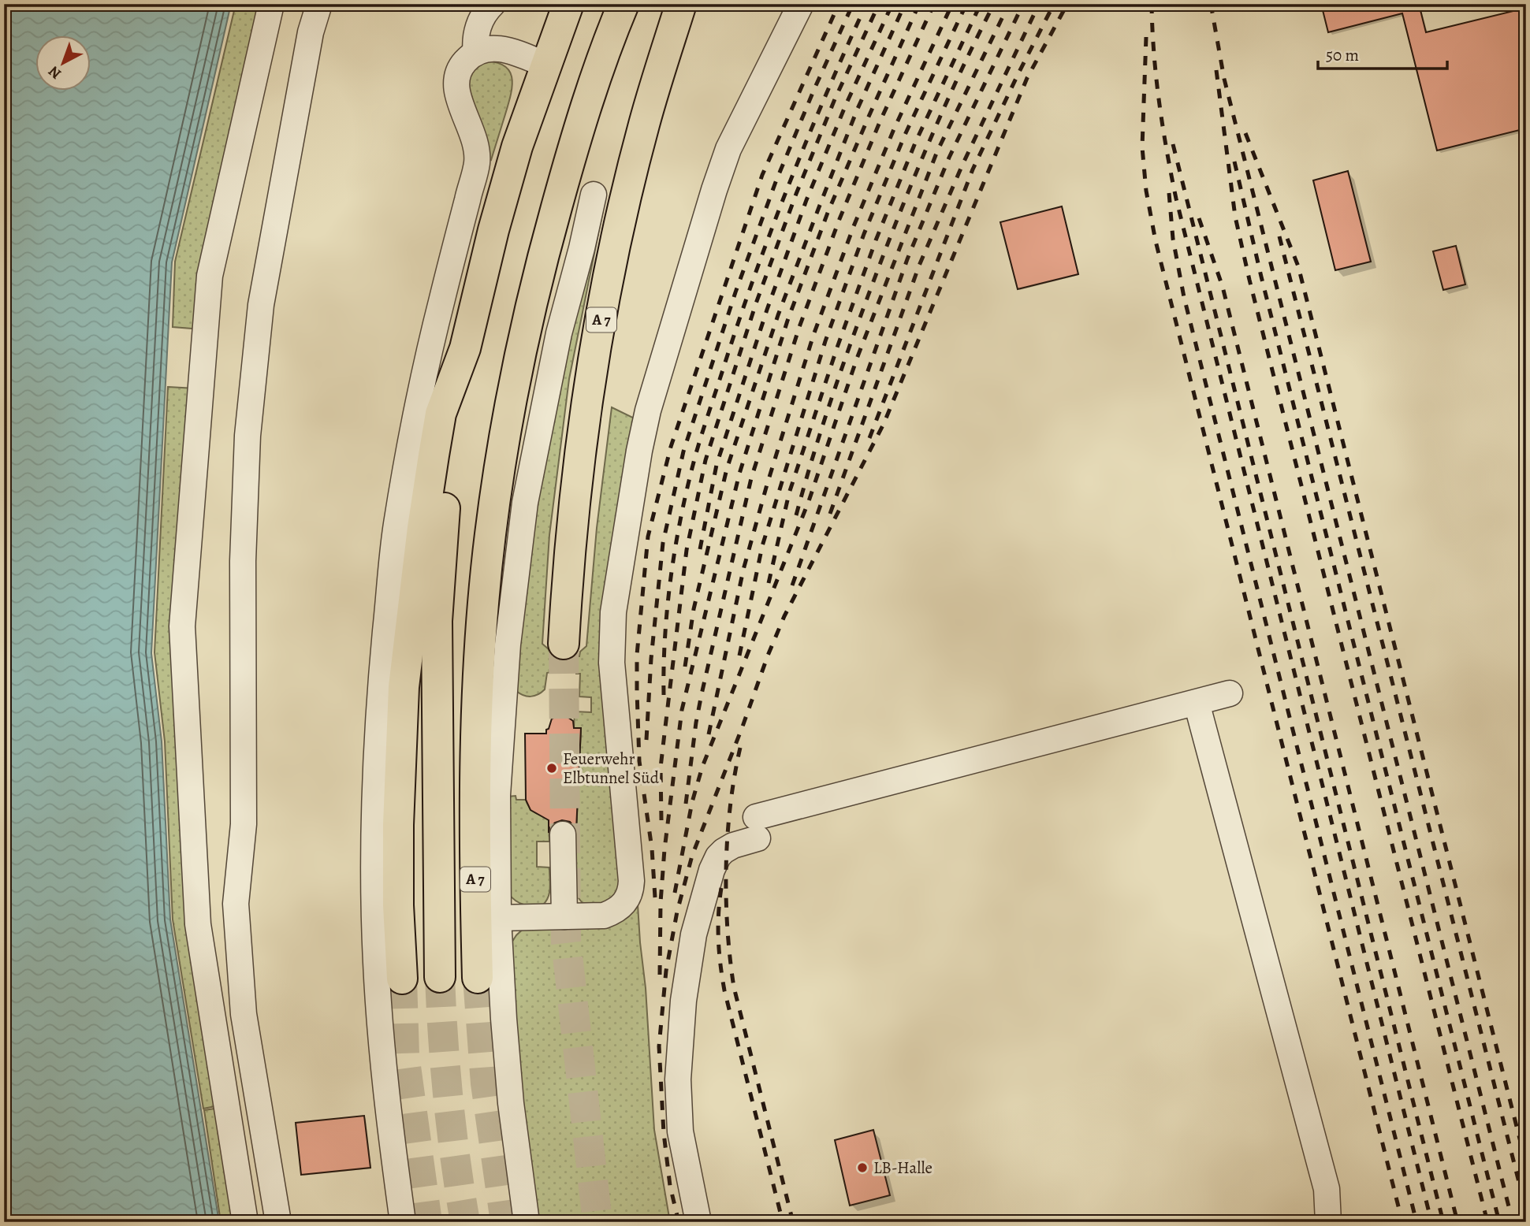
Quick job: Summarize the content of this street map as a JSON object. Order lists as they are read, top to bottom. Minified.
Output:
{"streets":{"highway":["A 7"]},"places":["Feuerwehr Elbtunnel Süd","LB-Halle"],"scale_bar":"50 m","north":"bottom left"}
